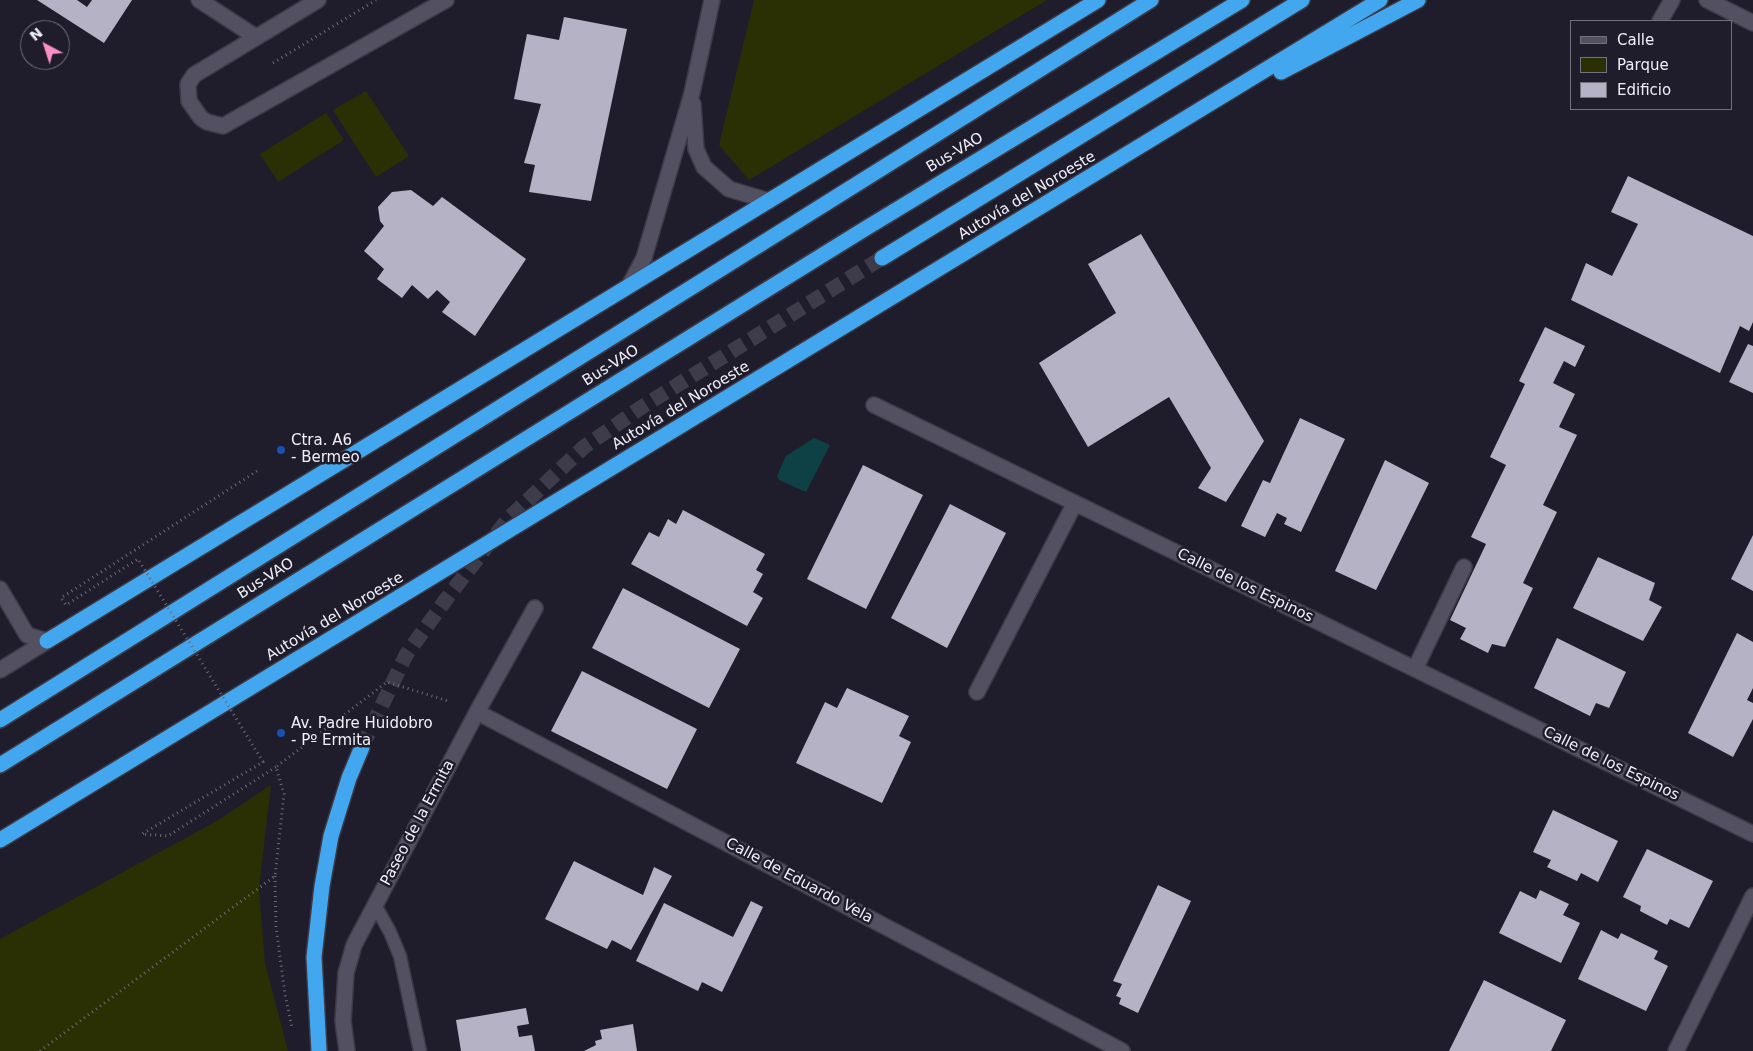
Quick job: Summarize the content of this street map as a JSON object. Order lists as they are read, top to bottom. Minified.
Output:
{"streets":{"highway":["Bus-VAO","Autovía del Noroeste"],"street":["Calle de los Espinos","Paseo de la Ermita","Calle de Eduardo Vela"]},"crossings":[["Paseo de la Ermita","Calle de Eduardo Vela"]],"places":["Ctra. A6 - Bermeo","Av. Padre Huidobro - Pº Ermita"],"legend":["Calle","Parque","Edificio"],"north":"top left"}
